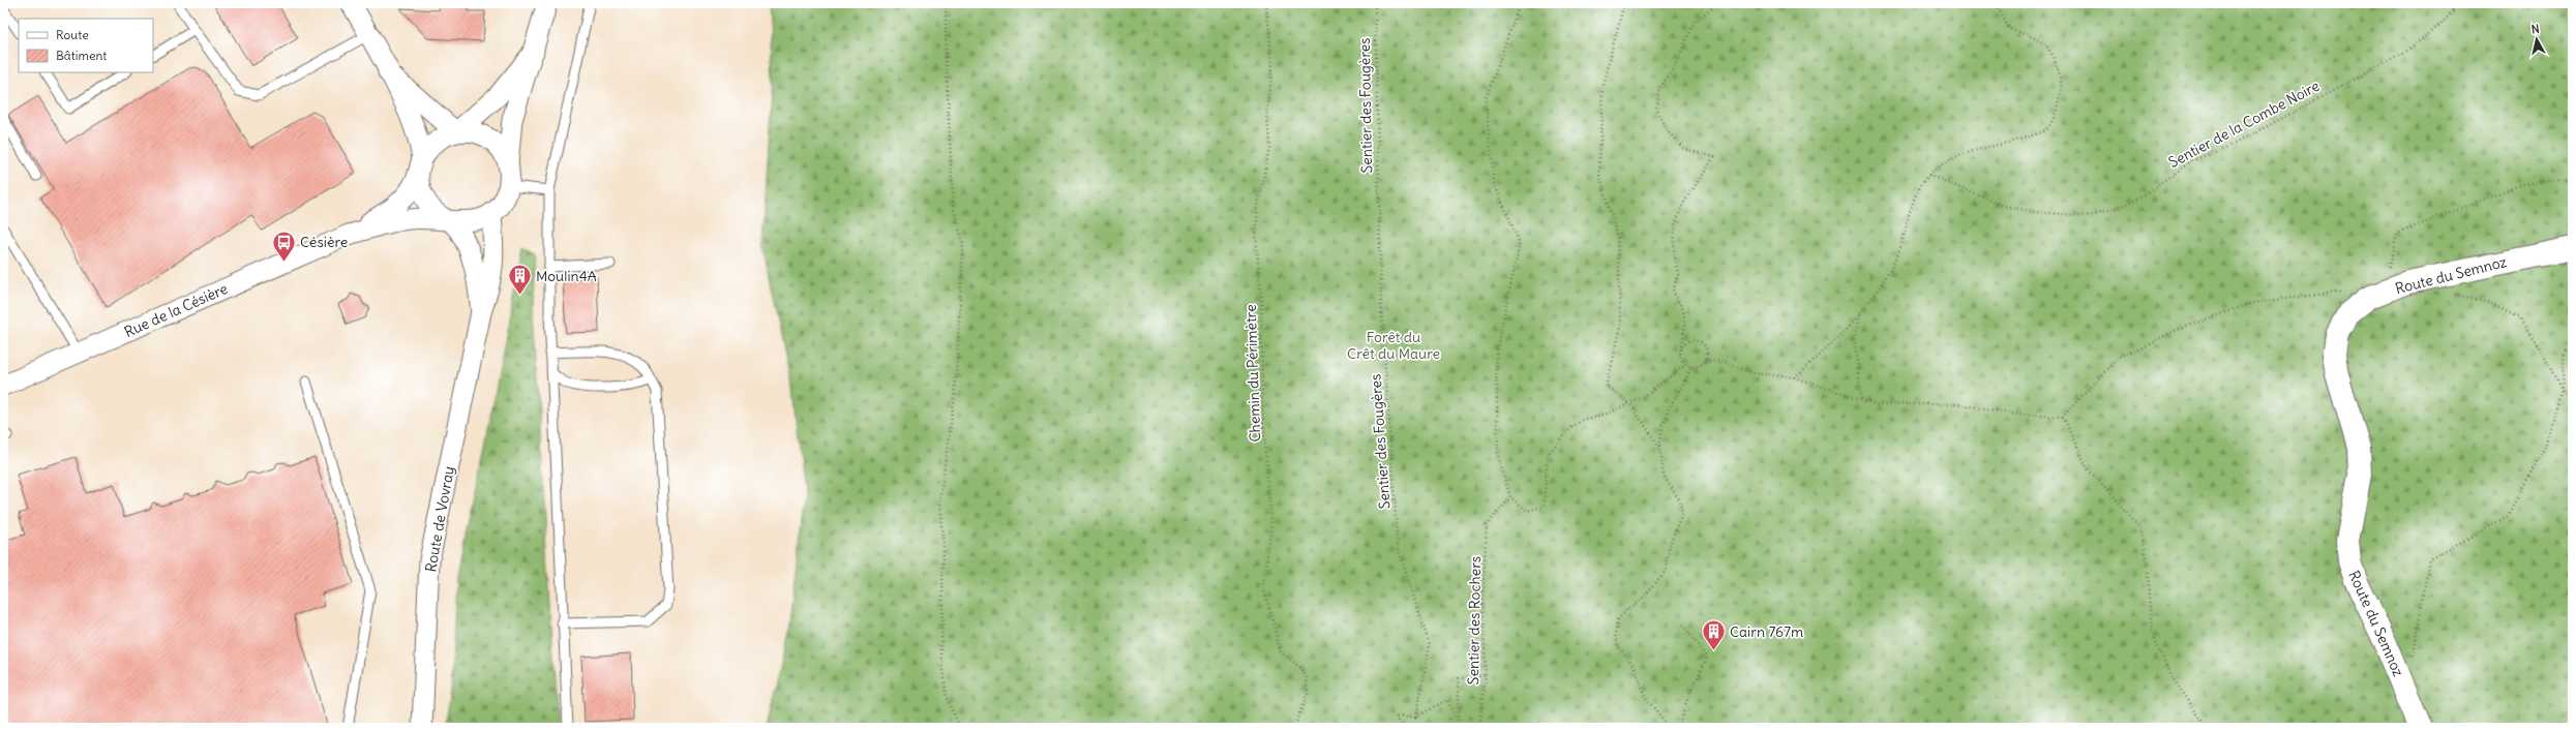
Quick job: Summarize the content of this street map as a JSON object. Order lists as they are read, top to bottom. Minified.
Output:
{"streets":{"main road":["Route du Semnoz"],"street":["Rue de la Césière","Route de Vovray"],"path":["Sentier des Fougères","Sentier de la Combe Noire","Chemin du Périmètre","Sentier des Rochers"]},"crossings":[["Rue de la Césière","Route de Vovray"]],"parks":["Forêt du Crêt du Maure"],"places":{"bus stop":["Césière"],"building":["Moulin4A","Cairn 767m"]},"legend":["Route","Bâtiment"],"north":"top"}
